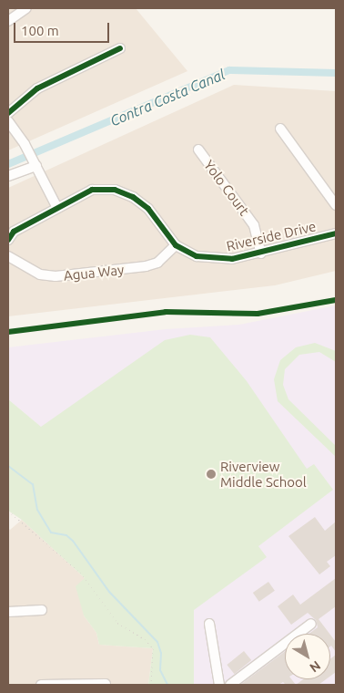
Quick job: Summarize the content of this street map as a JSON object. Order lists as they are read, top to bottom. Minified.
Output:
{"streets":{"street":["Yolo Court","Riverside Drive","Agua Way"]},"crossings":[["Yolo Court","Riverside Drive"],["Riverside Drive","Agua Way"]],"water":["Contra Costa Canal"],"places":["Riverview Middle School"],"scale_bar":"100 m","north":"bottom right"}
